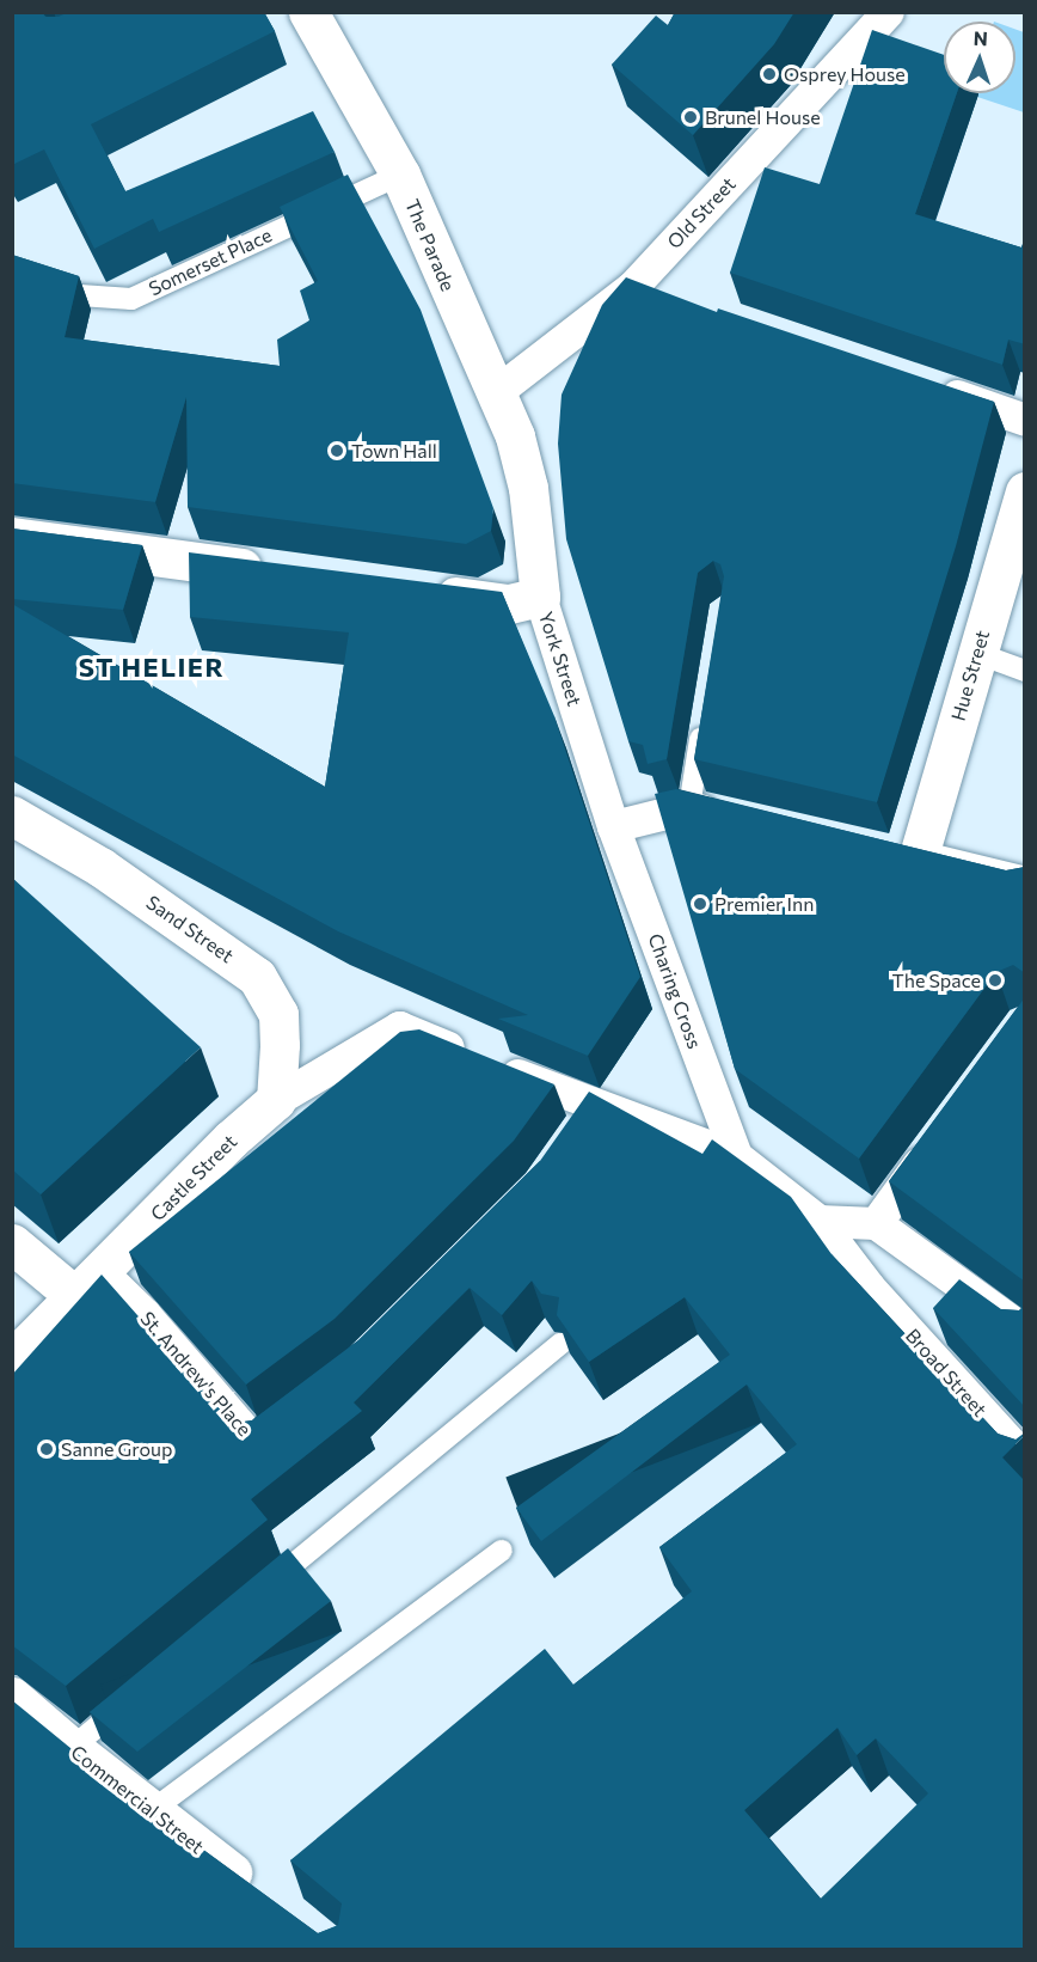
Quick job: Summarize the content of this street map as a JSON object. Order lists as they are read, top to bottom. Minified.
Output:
{"streets":{"street":["Old Street","The Parade","York Street","Hue Street","Sand Street","Charing Cross","Castle Street","Broad Street","St. Andrew's Place","Commercial Street"],"lane":["Somerset Place"]},"crossings":[["Old Street","The Parade"],["The Parade","Somerset Place"],["The Parade","York Street"],["York Street","Charing Cross"],["Sand Street","Castle Street"],["Charing Cross","Castle Street"],["Castle Street","St. Andrew's Place"]],"districts":["ST HELIER"],"places":["Osprey House","Brunel House","Town Hall","Premier Inn","The Space","Sanne Group"],"north":"top"}
